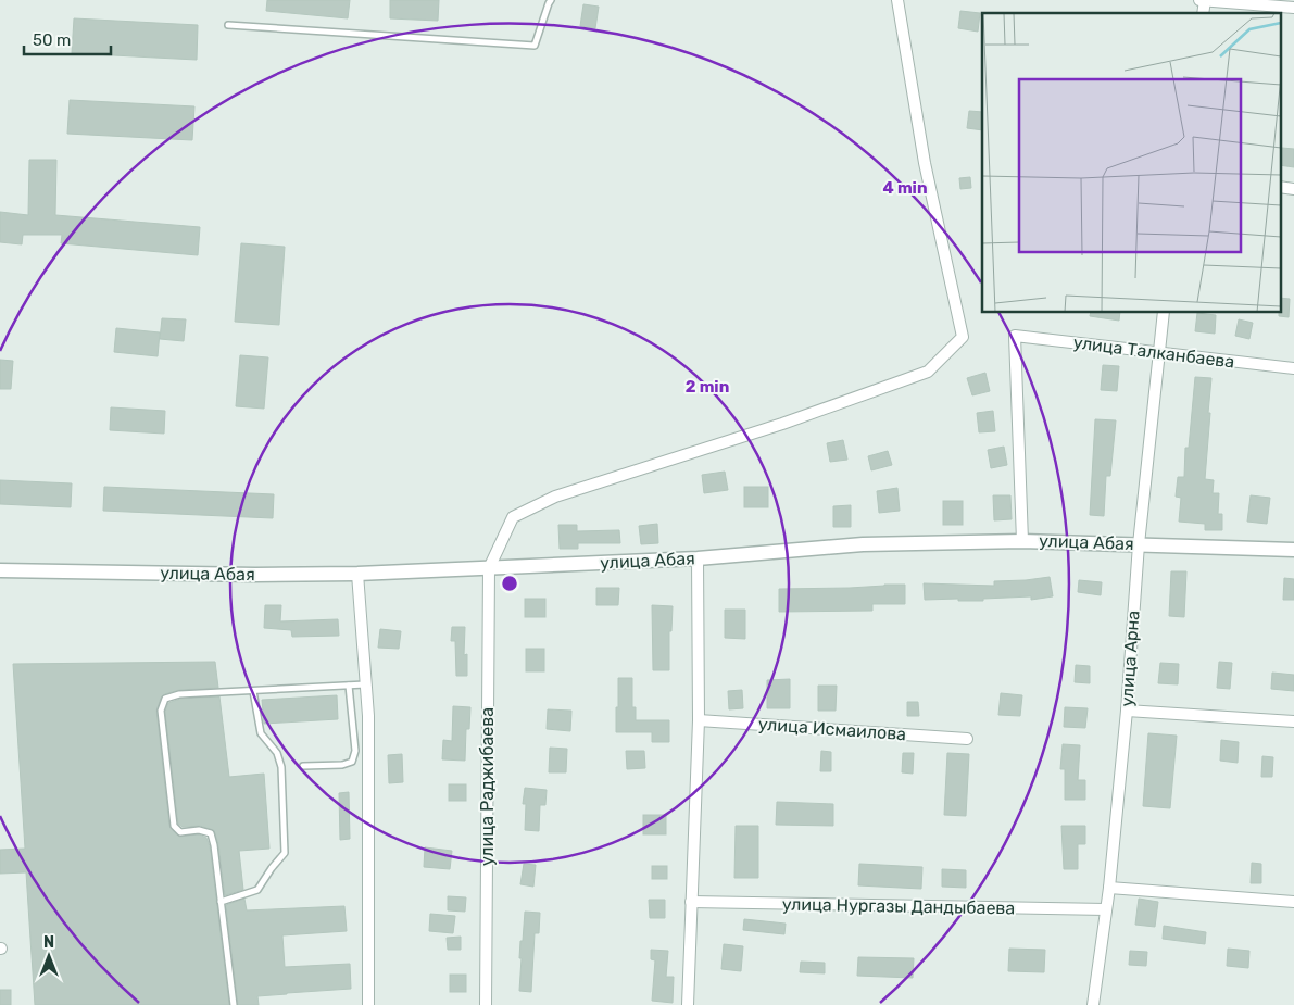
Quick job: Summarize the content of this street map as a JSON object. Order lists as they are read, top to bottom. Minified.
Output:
{"streets":{"street":["улица Талканбаева","улица Абая","улица Арна","улица Исмаилова","улица Раджибаева","улица Нургазы Дандыбаева"]},"crossings":[["улица Талканбаева","улица Абая"],["улица Талканбаева","улица Арна"],["улица Абая","улица Арна"],["улица Абая","улица Раджибаева"],["улица Арна","улица Нургазы Дандыбаева"]],"scale_bar":"50 m","north":"top","rings":["4 min","2 min"]}
